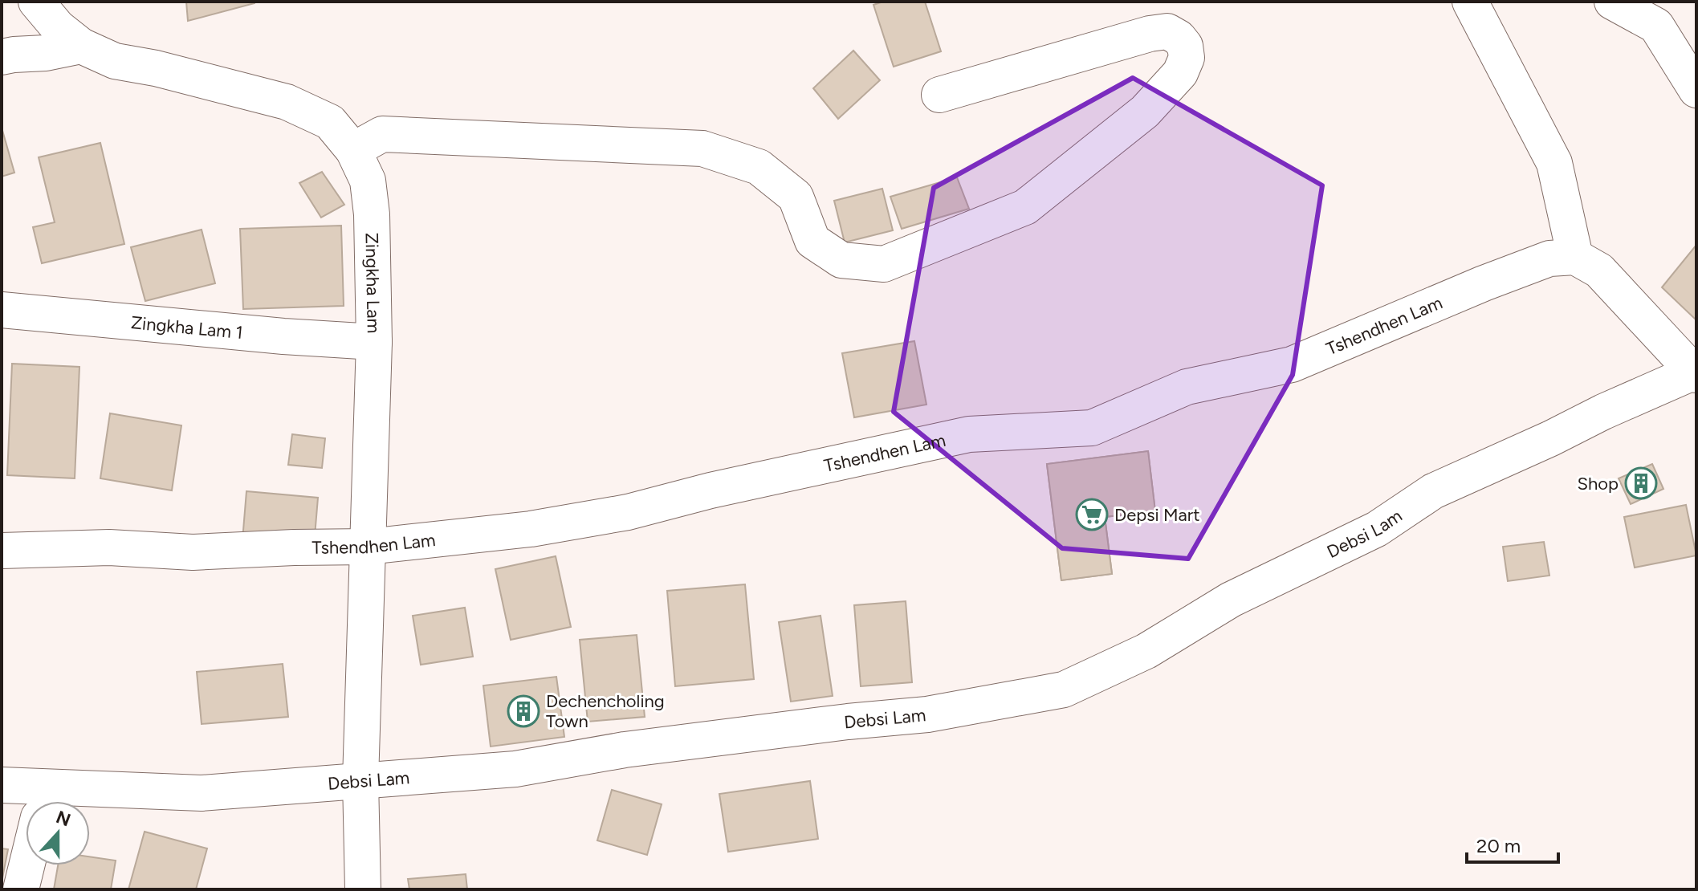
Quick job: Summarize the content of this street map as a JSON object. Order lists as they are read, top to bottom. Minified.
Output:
{"streets":{"street":["Zingkha Lam","Tshendhen Lam","Zingkha Lam 1","Debsi Lam"]},"crossings":[["Zingkha Lam","Tshendhen Lam"],["Zingkha Lam","Zingkha Lam 1"],["Zingkha Lam","Debsi Lam"]],"places":{"building":["Shop","Dechencholing Town"],"supermarket":["Depsi Mart"]},"scale_bar":"20 m","north":"top"}
